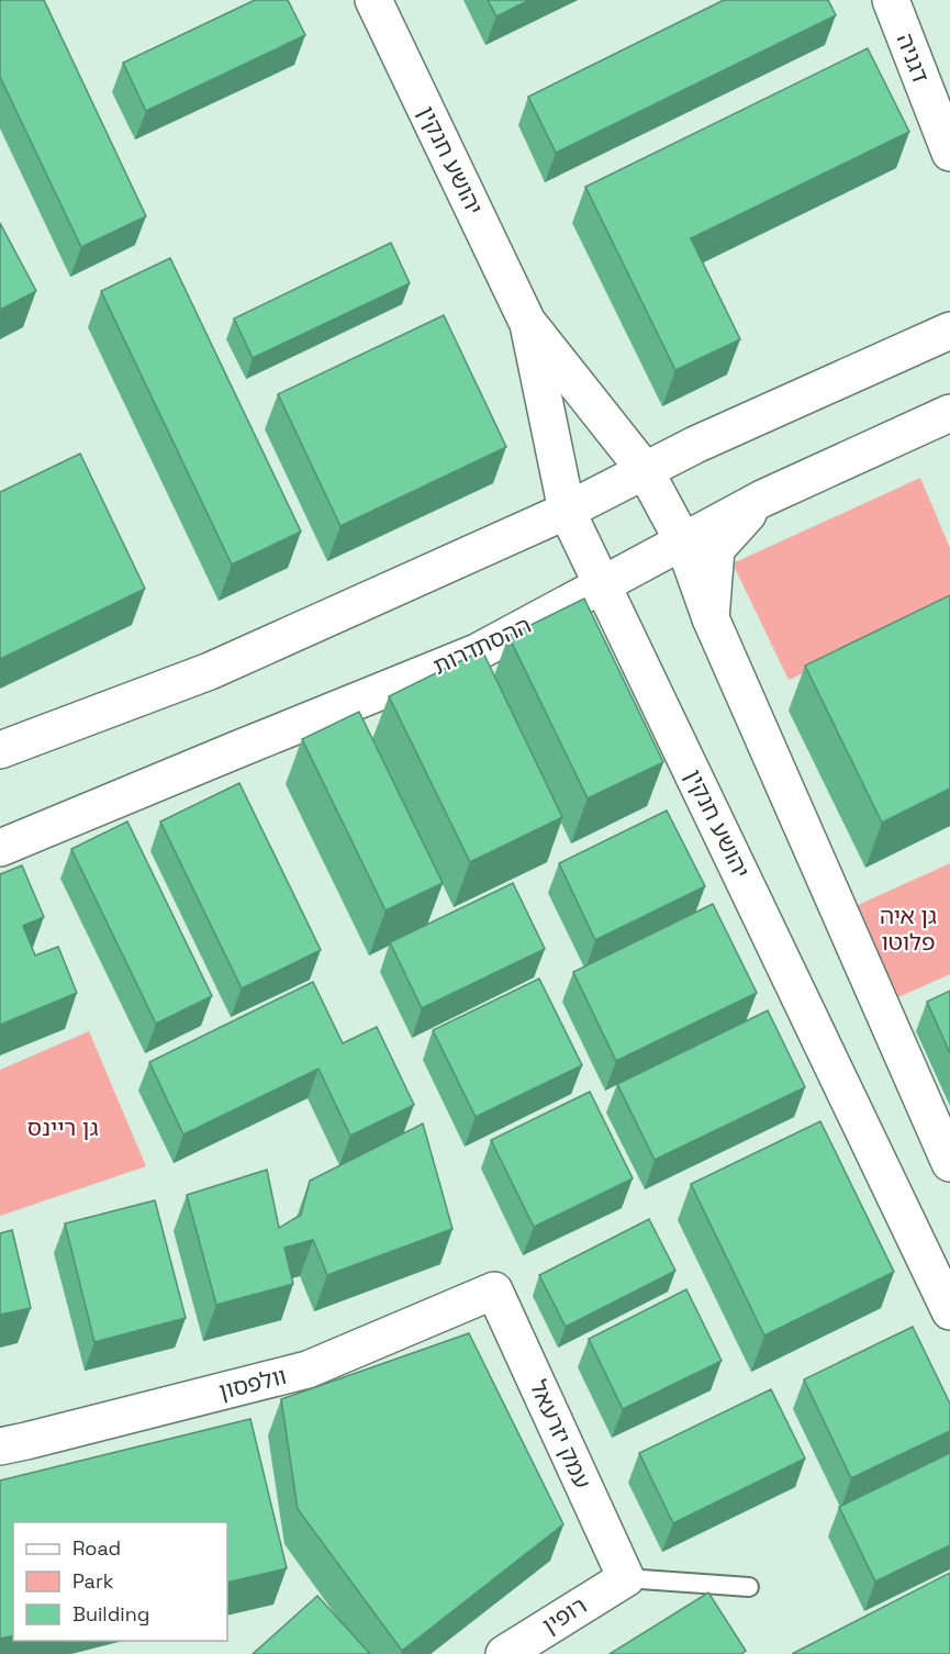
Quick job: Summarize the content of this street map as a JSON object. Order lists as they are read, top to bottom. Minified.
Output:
{"streets":{"street":["דגניה","יהושע חנקין","ההסתדרות","וולפסון","עמק יזרעאל","רופין"]},"crossings":[["יהושע חנקין","ההסתדרות"],["וולפסון","עמק יזרעאל"],["עמק יזרעאל","רופין"]],"parks":["גן איה פלוטו","גן ריינס"],"legend":["Road","Park","Building"]}
